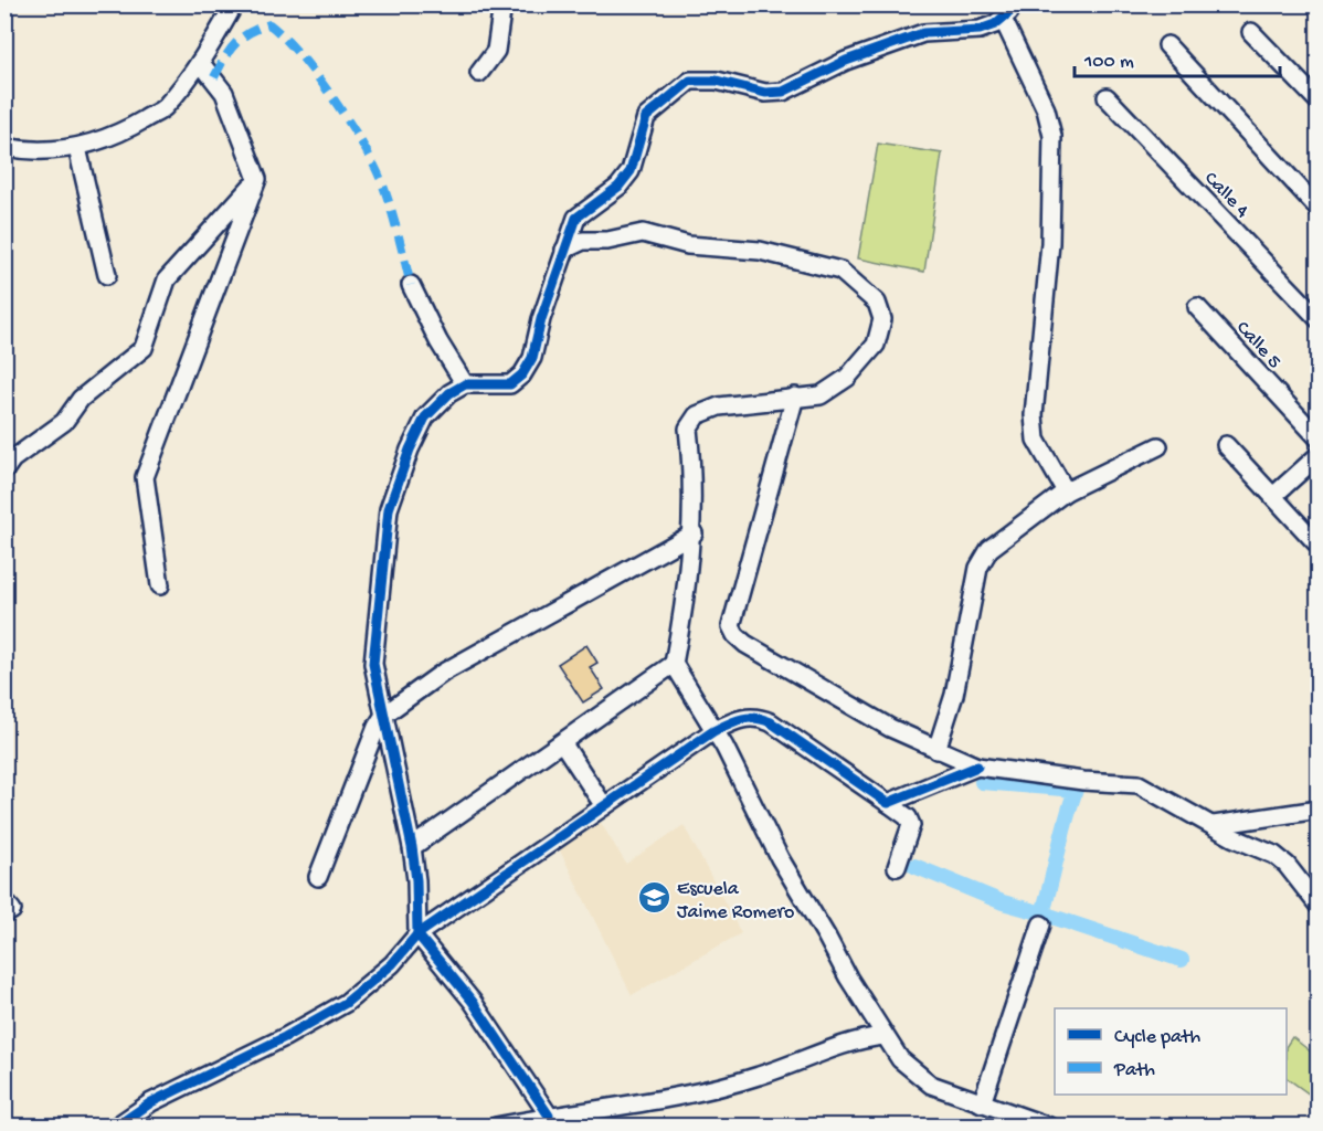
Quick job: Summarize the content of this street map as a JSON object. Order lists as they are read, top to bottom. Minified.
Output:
{"streets":{"street":["Calle 4","Calle 5"]},"places":{"school or university":["Escuela Jaime Romero"]},"legend":["Cycle path","Path"],"scale_bar":"100 m"}
